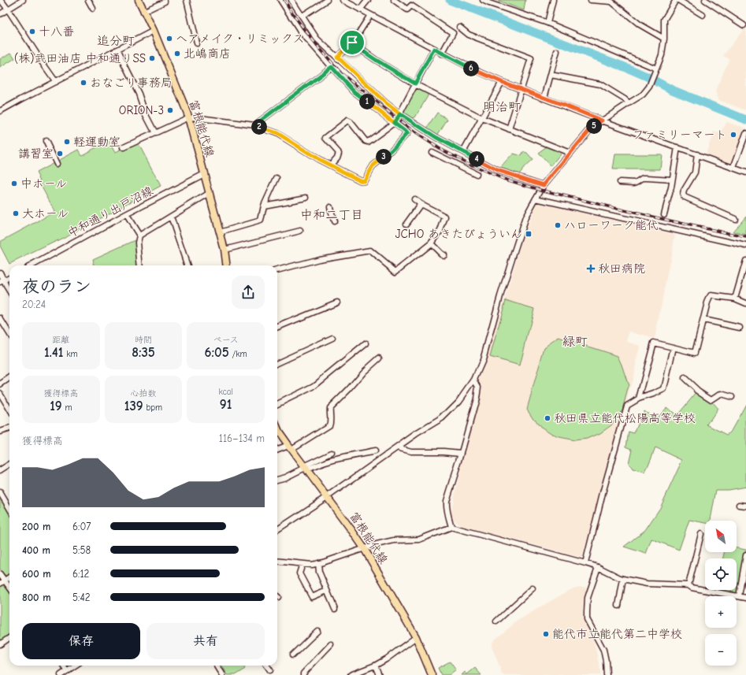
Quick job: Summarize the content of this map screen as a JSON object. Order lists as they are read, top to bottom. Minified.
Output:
{"streets":{"main road":["富根能代線"],"street":["中和通り出戸沼線"]},"crossings":[["富根能代線","中和通り出戸沼線"]],"districts":["追分町","明治町","中和二丁目","緑町"],"places":{"other":["十八番","ヘアメイク・リミックス","北嶋商店","(株)武田油店 中和通りSS","おなごり事務局","ORION-3","ファミリーマート","軽運動室","講習室","中ホール","大ホール","ハローワーク能代","秋田県立能代松陽高等学校","能代市立能代第二中学校"],"transit":["JCHO あきたびょういん"],"health":["秋田病院"]},"north":"top left","page":{"pins":["6","1","5","2","3","4"],"heading":["夜のラン","20:24"],"stats":[["距離","1.41 km"],["時間","8:35"],["ペース","6:05 /km"],["獲得標高","19 m"],["心拍数","139 bpm"],["kcal","91"]],"chart":["獲得標高","116–134 m"],"list":[{"name":"200 m","note":"6:07"},{"name":"400 m","note":"5:58"},{"name":"600 m","note":"6:12"},{"name":"800 m","note":"5:42"}],"map_buttons":["+","−"],"buttons":["保存","共有"]}}
